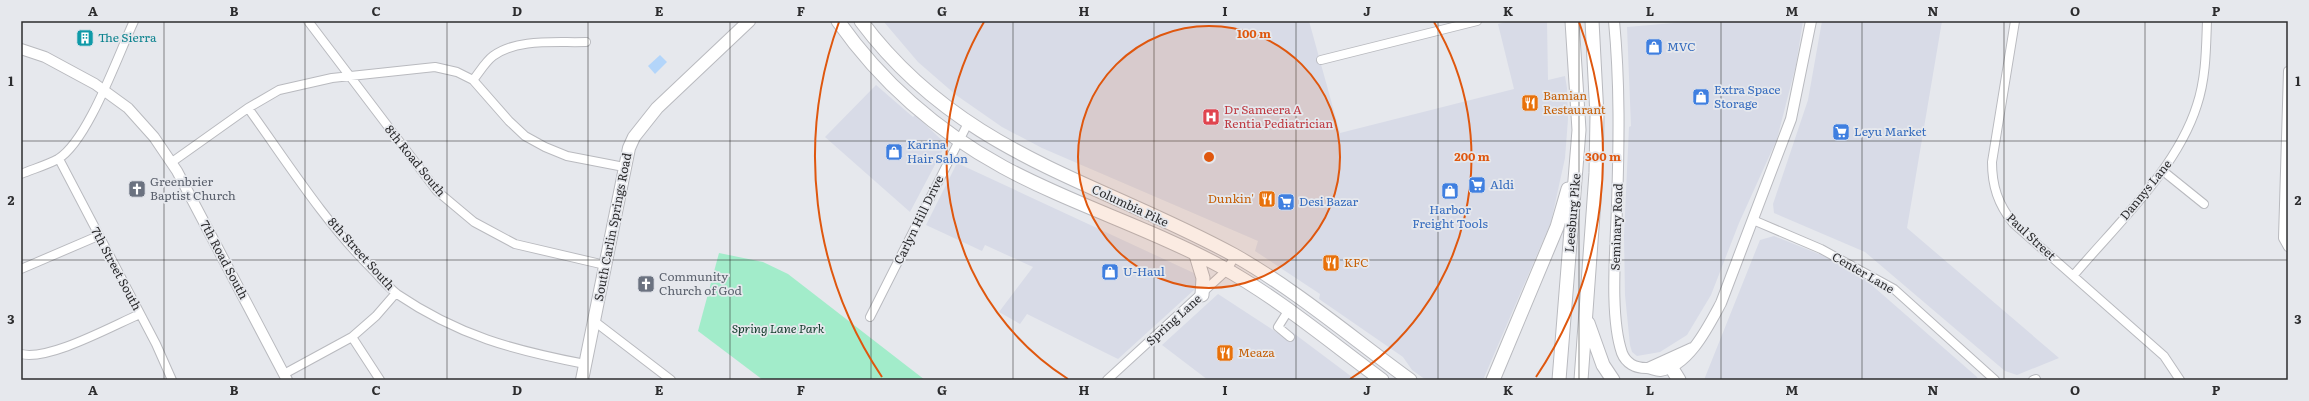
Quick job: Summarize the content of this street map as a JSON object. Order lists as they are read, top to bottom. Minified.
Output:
{"streets":{"main road":["Columbia Pike","Leesburg Pike","South Carlin Springs Road"],"street":["8th Road South","Dannys Lane","Carlyn Hill Drive","Seminary Road","Paul Street","8th Street South","7th Road South","7th Street South","Center Lane","Spring Lane"]},"crossings":[["8th Road South","South Carlin Springs Road"],["Dannys Lane","Paul Street"],["Columbia Pike","Carlyn Hill Drive"],["Columbia Pike","Spring Lane"],["South Carlin Springs Road","8th Street South"],["Seminary Road","Center Lane"]],"parks":["Spring Lane Park"],"places":{"building":["The Sierra"],"shop":["MVC","Extra Space Storage","Karina Hair Salon","Harbor Freight Tools","U-Haul"],"restaurant":["Bamian Restaurant","Dunkin'","KFC","Meaza"],"hospital":["Dr Sameera A Rentia Pediatrician"],"supermarket":["Leyu Market","Aldi","Desi Bazar"],"church":["Greenbrier Baptist Church","Community Church of God"]},"grid":{"columns":["A","B","C","D","E","F","G","H","I","J","K","L","M","N","O","P"],"rows":["1","2","3"]},"rings":["100 m","200 m","300 m"]}
